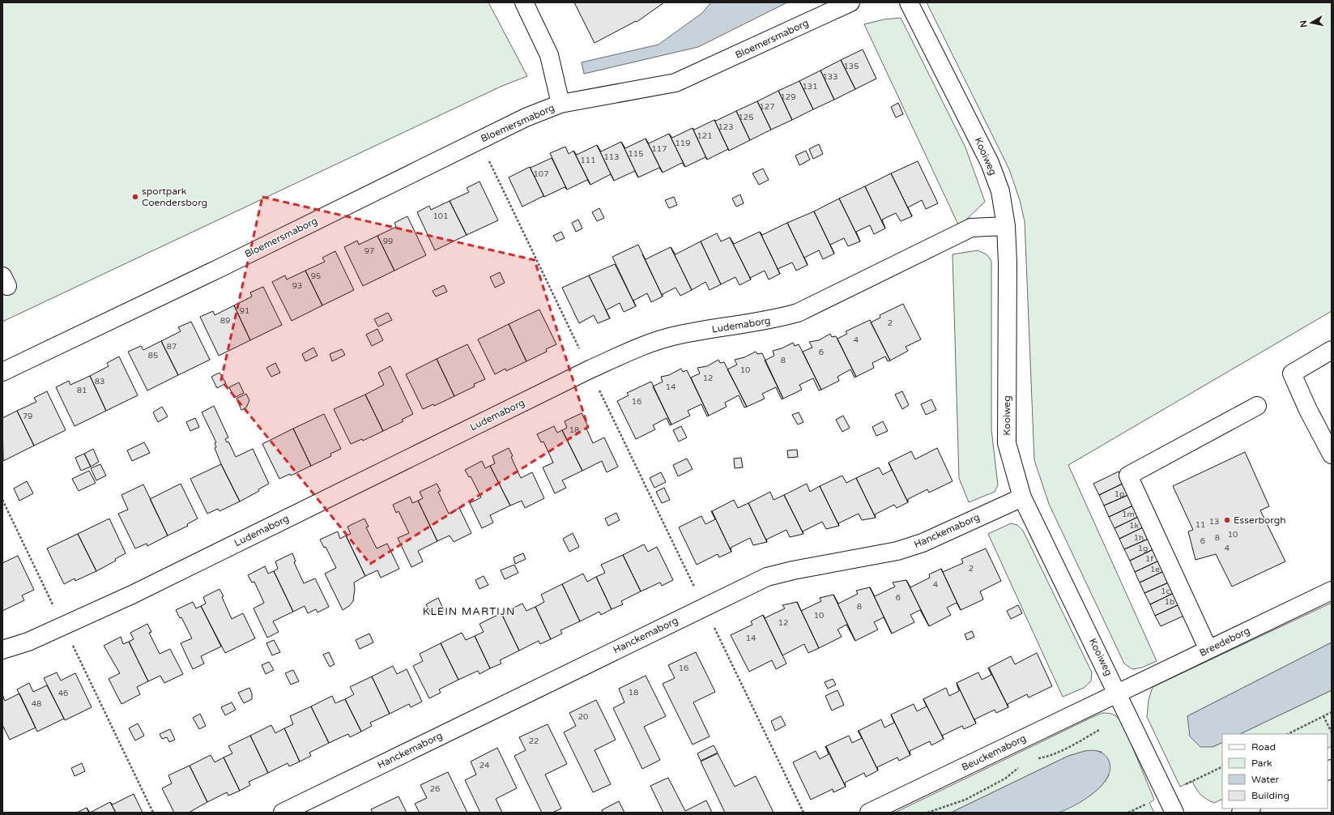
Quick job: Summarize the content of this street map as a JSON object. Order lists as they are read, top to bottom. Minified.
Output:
{"streets":{"street":["Bloemersmaborg","Kooiweg","Ludemaborg","Hanckemaborg","Breedeborg","Beuckemaborg"]},"crossings":[["Kooiweg","Ludemaborg"],["Kooiweg","Hanckemaborg"],["Kooiweg","Breedeborg"],["Kooiweg","Beuckemaborg"],["Breedeborg","Beuckemaborg"]],"districts":["KLEIN MARTIJN"],"places":["sportpark Coendersborg","Esserborgh"],"house_numbers":["135","133","131","129","127","125","123","121","119","117","115","113","111","107","101","99","97","95","93","91","89","2","4","87","6","85","8","10","12","83","14","81","16","79","18","1p","1m","13","11","1k","10","1h","8","6","1g","4","1f","2","1e","4","1c","6","1b","8","10","12","14","16","18","46","48","20","22","24","26"],"legend":["Road","Park","Water","Building"],"north":"left"}
